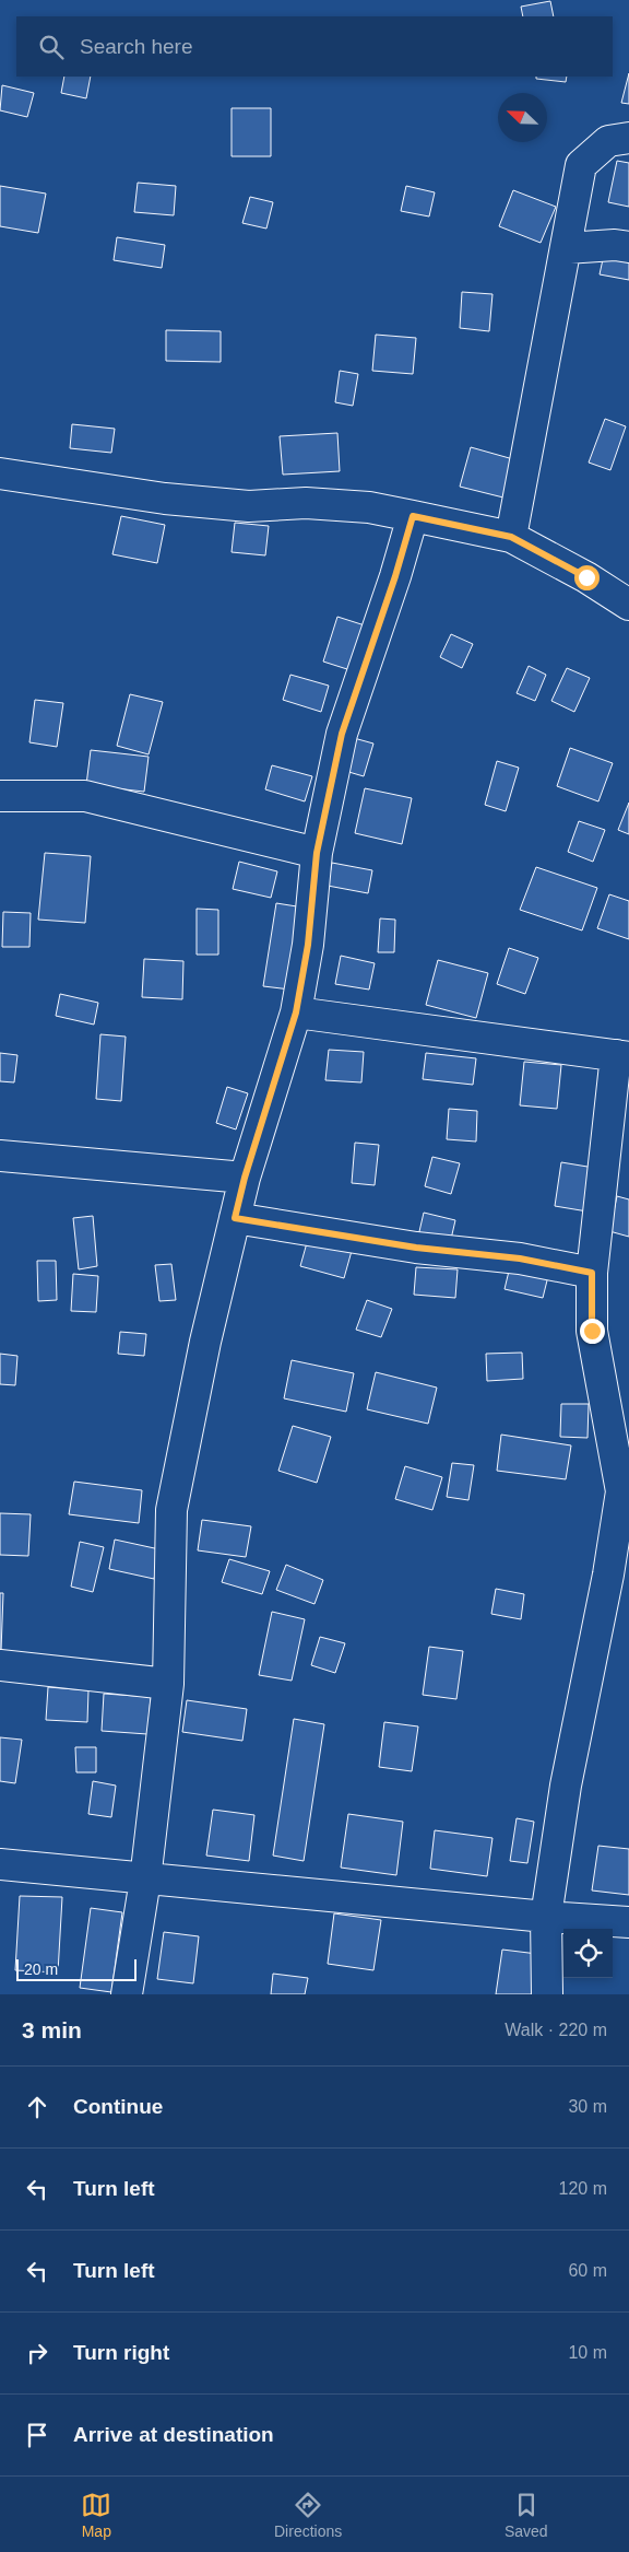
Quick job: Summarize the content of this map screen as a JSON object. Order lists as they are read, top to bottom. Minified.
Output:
{"scale_bar":"20 m","north":"top left","page":{"search":"Search here","scale":"20 m","heading":["3 min","Walk · 220 m"],"list":[["Continue","30 m"],["Turn left","120 m"],["Turn left","60 m"],["Turn right","10 m"],"Arrive at destination"],"nav":["Map","Directions","Saved"]}}
